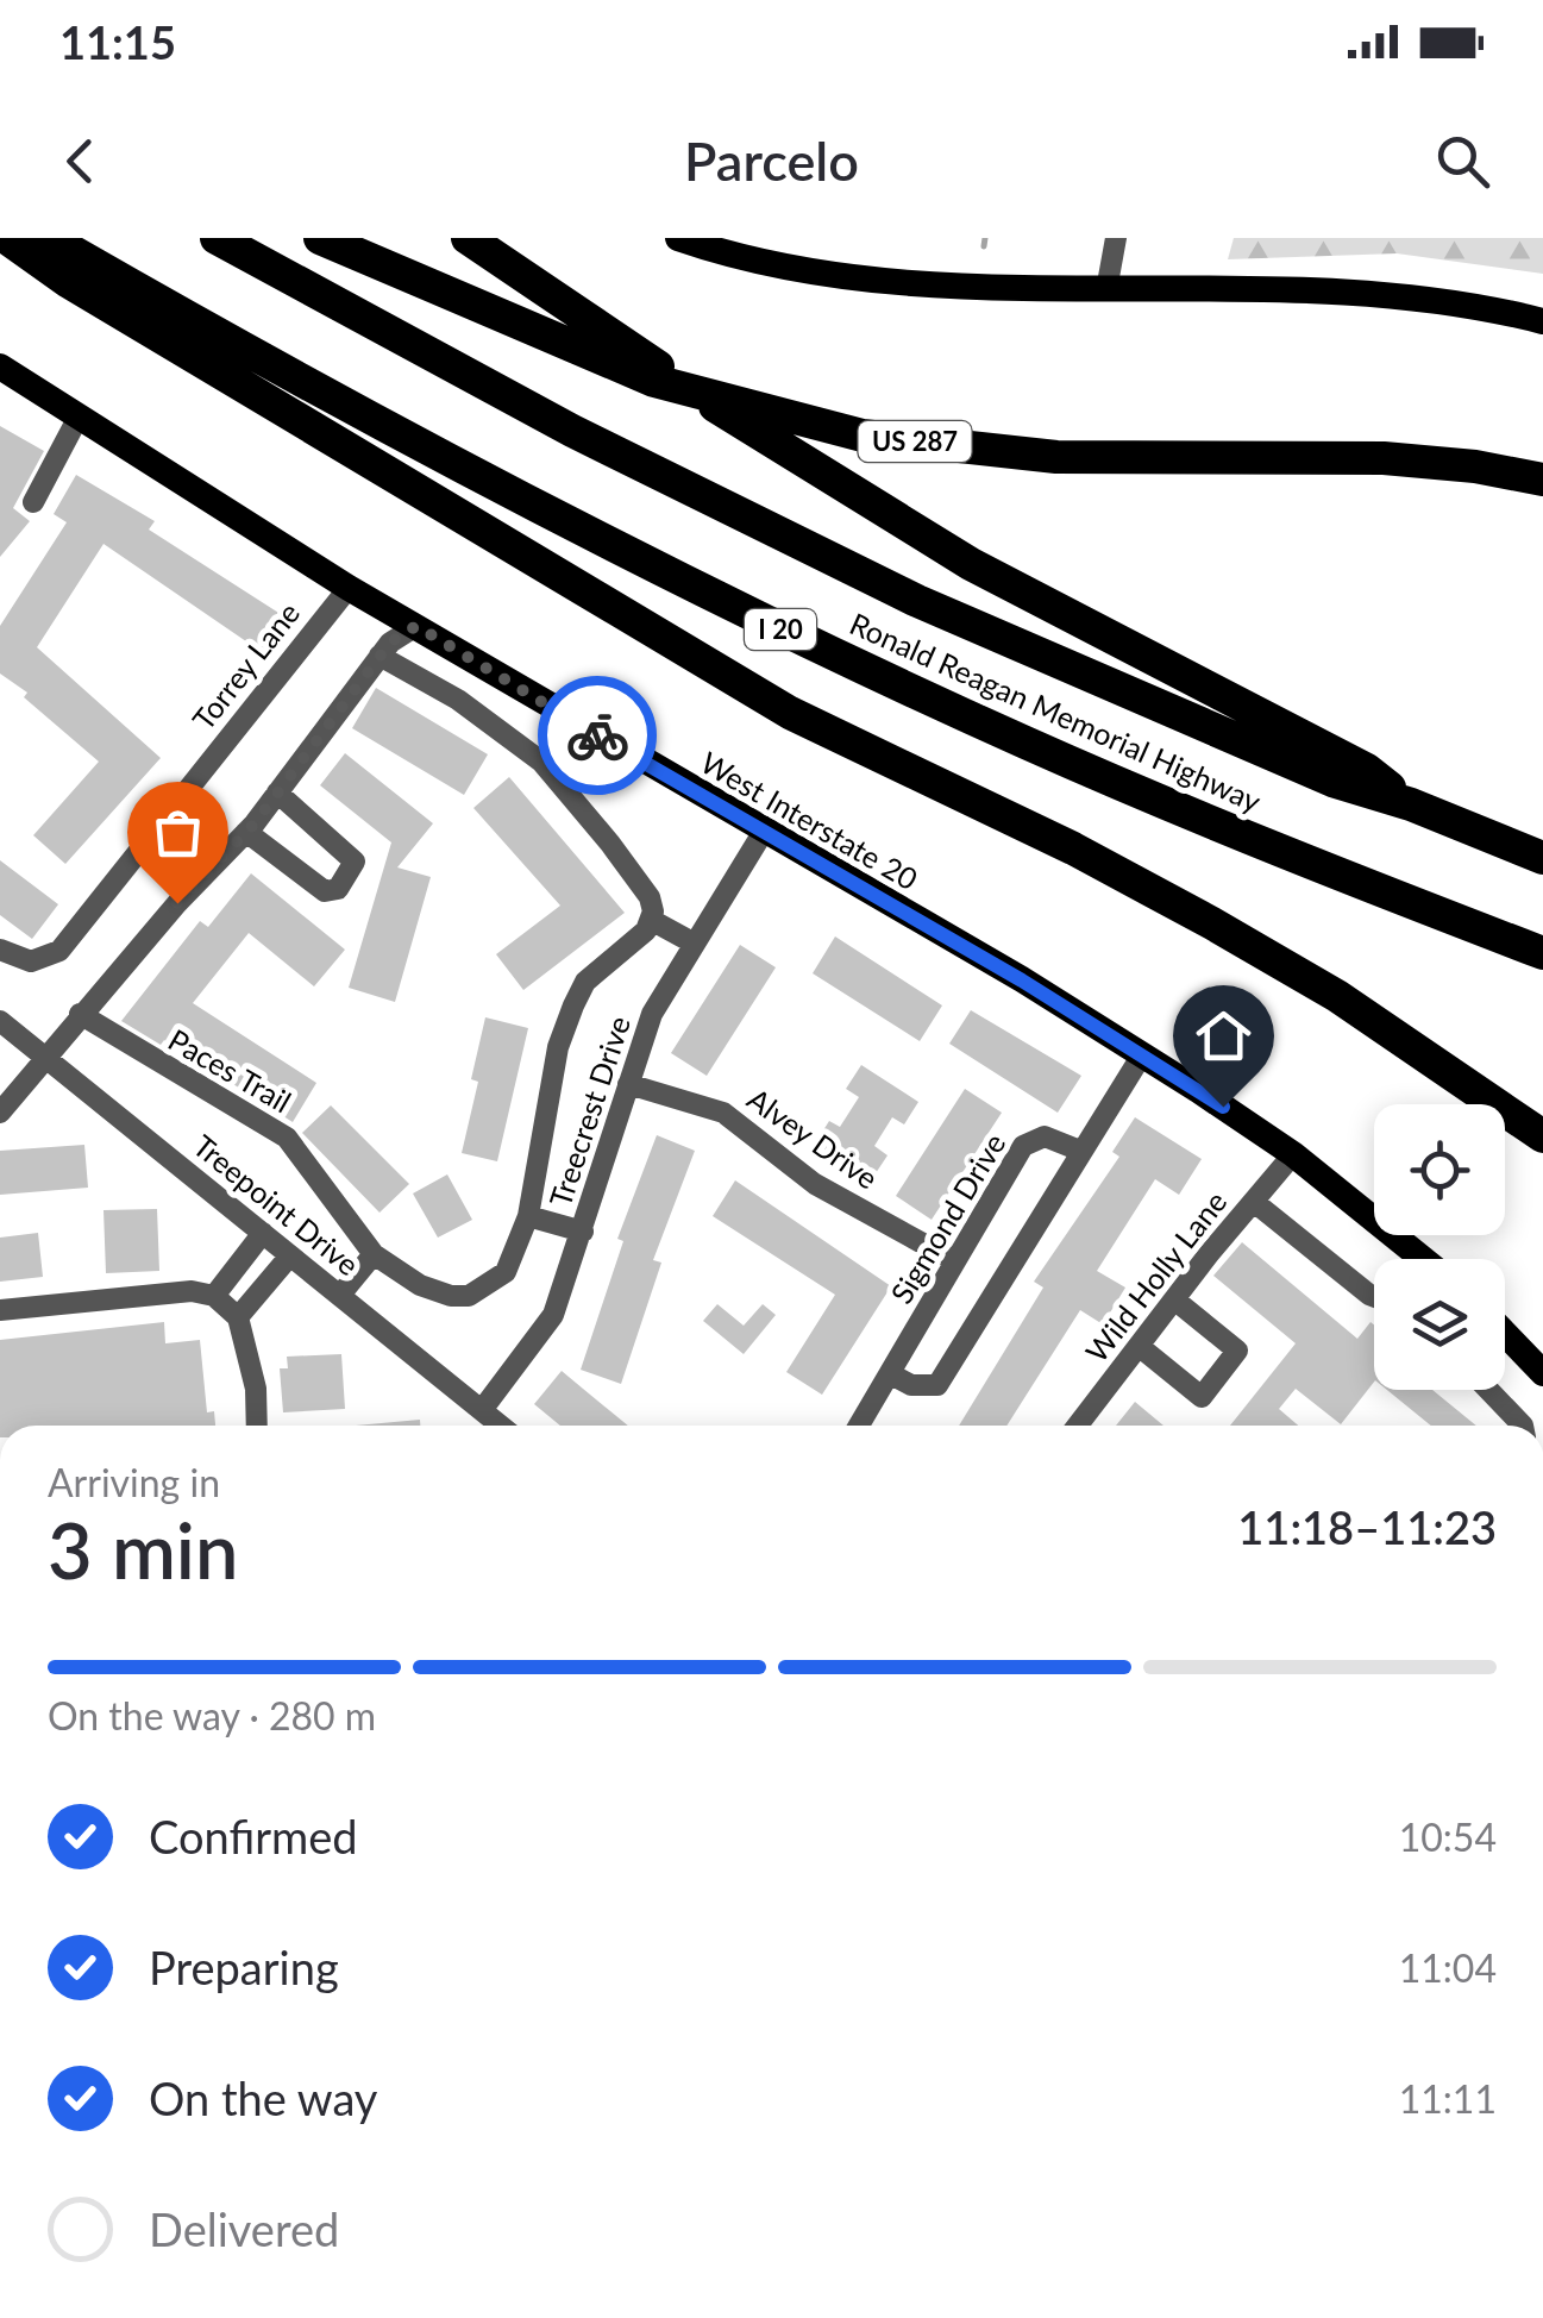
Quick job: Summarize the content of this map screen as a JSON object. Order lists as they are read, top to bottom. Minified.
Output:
{"streets":{"highway":["US 287","I 20","Ronald Reagan Memorial Highway"],"main road":["West Interstate 20"],"street":["Torrey Lane","Paces Trail","Treecrest Drive","Alvey Drive","Treepoint Drive","Sigmond Drive","Wild Holly Lane"]},"crossings":[["Torrey Lane","West Interstate 20"],["West Interstate 20","Treecrest Drive"],["West Interstate 20","Wild Holly Lane"],["Treecrest Drive","Alvey Drive"],["Treecrest Drive","Treepoint Drive"],["Alvey Drive","Sigmond Drive"]],"page":{"status":"11:15","header":"Parcelo","heading":["3 min","Arriving in","11:18–11:23"],"bar":"On the way · 280 m","list":[["Confirmed","10:54"],["Preparing","11:04"],["On the way","11:11"],"Delivered"]}}
